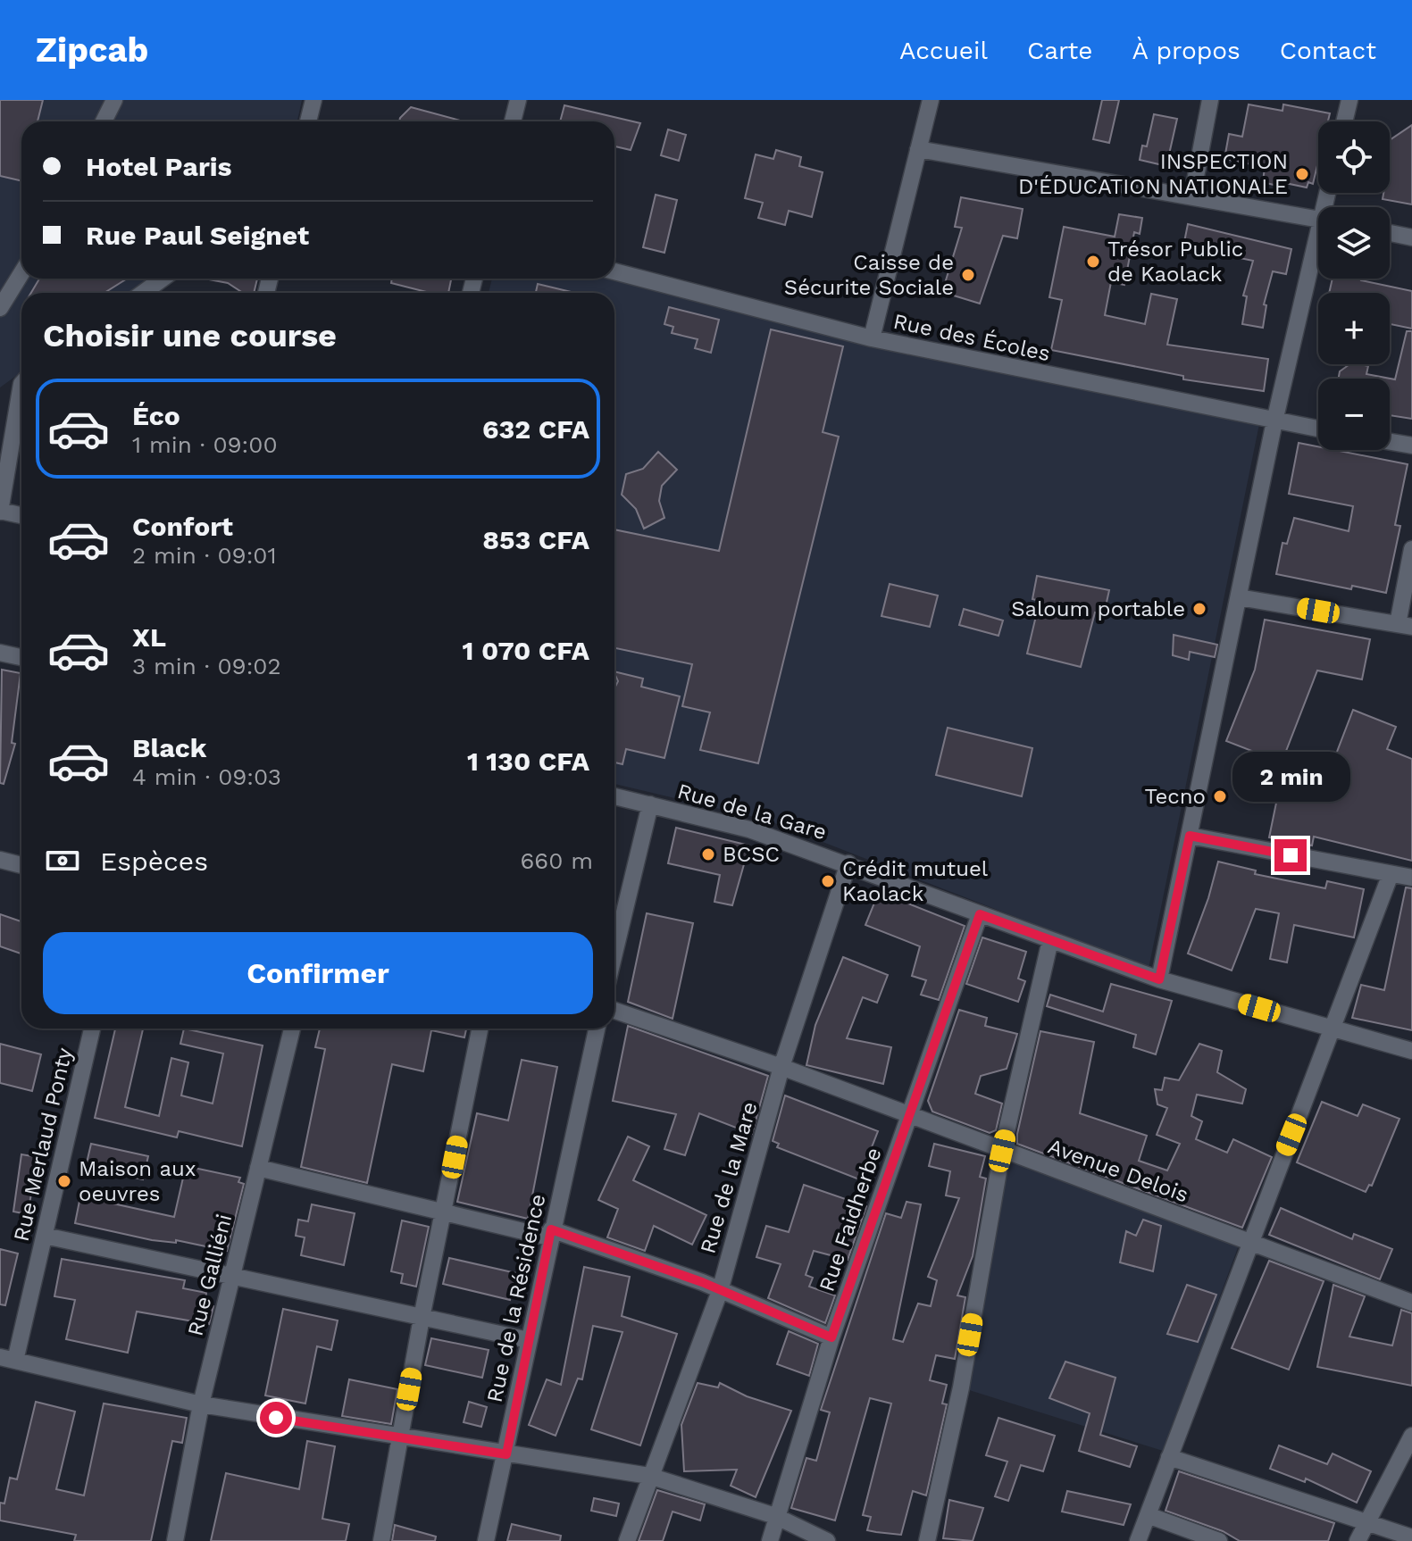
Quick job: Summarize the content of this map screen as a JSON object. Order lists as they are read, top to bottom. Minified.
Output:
{"streets":{"street":["Rue des Écoles","Rue de la Gare","Rue Merlaud Ponty","Avenue Delois","Rue de la Mare","Rue Faidherbe","Rue Galliéni","Rue de la Résidence"]},"crossings":[["Rue de la Gare","Rue de la Mare"],["Rue de la Gare","Rue Faidherbe"],["Avenue Delois","Rue de la Mare"],["Avenue Delois","Rue Faidherbe"]],"places":["INSPECTION D'ÉDUCATION NATIONALE","Trésor Public de Kaolack","Caisse de Sécurite Sociale","Saloum portable","Tecno","BCSC","Crédit mutuel Kaolack","Maison aux oeuvres"],"page":{"header":"Zipcab","nav":["Accueil","Carte","À propos","Contact"],"map_buttons":["+","−"],"banner":["Hotel Paris","Rue Paul Seignet"],"heading":"Choisir une course","list":[{"name":"Éco","note":"1 min · 09:00","value":"632 CFA"},{"name":"Confort","note":"2 min · 09:01","value":"853 CFA"},{"name":"XL","note":"3 min · 09:02","value":"1 070 CFA"},{"name":"Black","note":"4 min · 09:03","value":"1 130 CFA"}],"bubble":"2 min","pay":["Espèces","660 m"],"buttons":"Confirmer"}}
